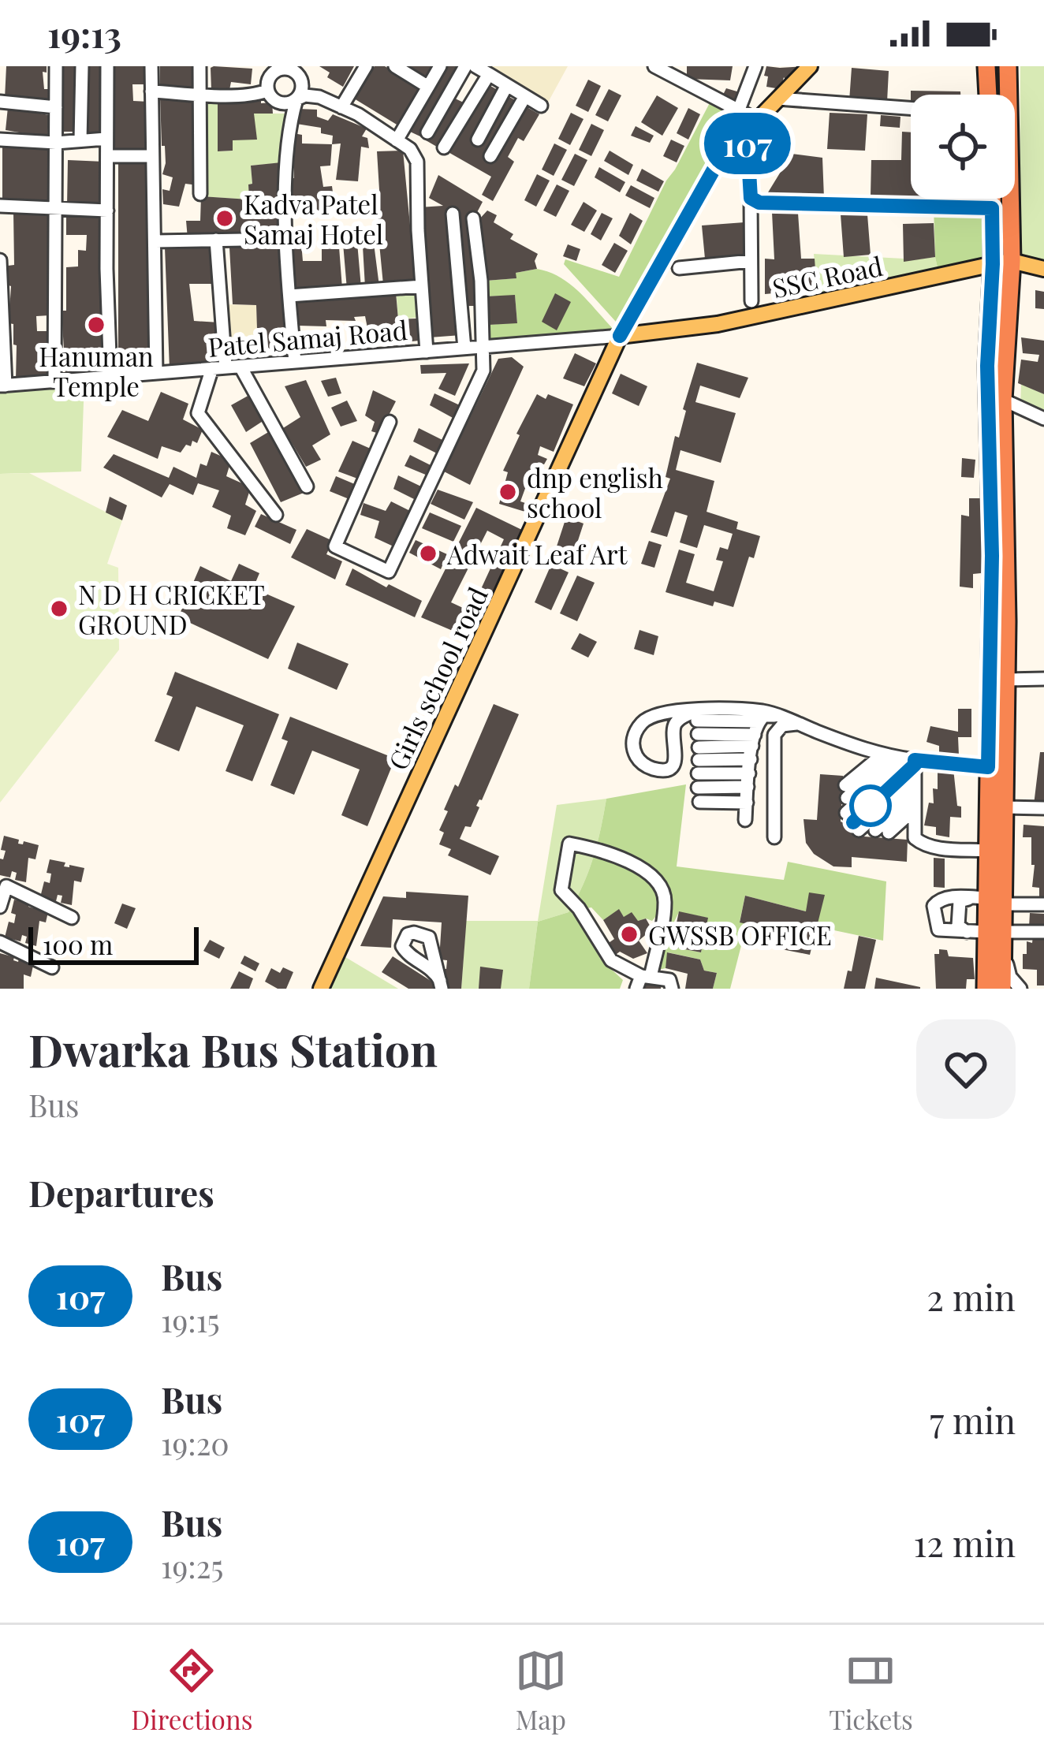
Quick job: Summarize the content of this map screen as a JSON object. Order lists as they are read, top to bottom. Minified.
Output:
{"streets":{"main road":["SSC Road","Girls school road"],"street":["Patel Samaj Road"]},"crossings":[["SSC Road","Patel Samaj Road"],["SSC Road","Girls school road"],["Patel Samaj Road","Girls school road"]],"places":["Kadva Patel Samaj Hotel","Hanuman Temple","dnp english school","Adwait Leaf Art","N D H CRICKET GROUND","GWSSB OFFICE"],"lines":["bus line 107"],"scale_bar":"100 m","page":{"status":"19:13","on_map":"107","scale":"100 m","heading":[["Dwarka Bus Station","Bus"],"Departures"],"list":[{"mark":"107","name":"Bus","note":"19:15","value":"2 min"},{"mark":"107","name":"Bus","note":"19:20","value":"7 min"},{"mark":"107","name":"Bus","note":"19:25","value":"12 min"}],"tabs":["Directions","Map","Tickets"]}}
